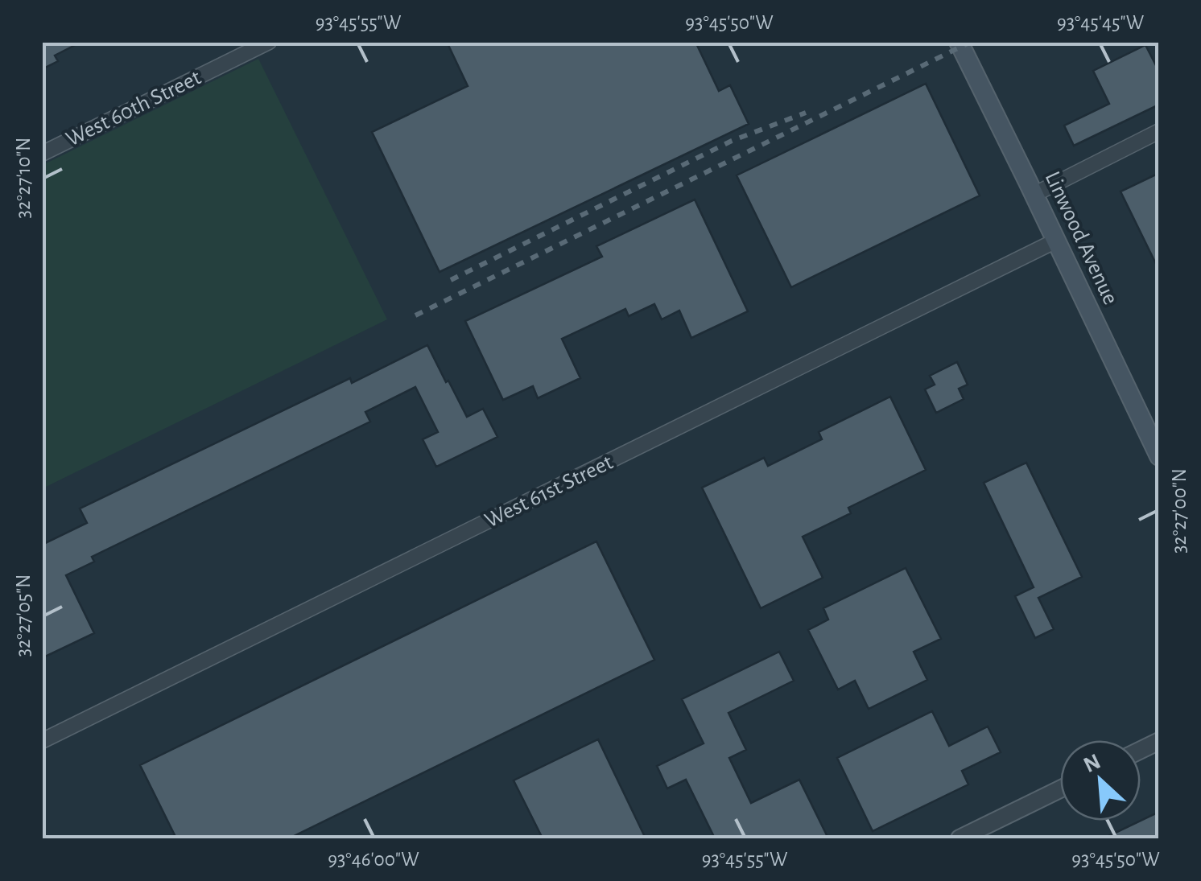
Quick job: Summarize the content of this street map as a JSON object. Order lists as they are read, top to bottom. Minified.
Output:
{"streets":{"main road":["Linwood Avenue"],"street":["West 60th Street","West 61st Street"]},"crossings":[["Linwood Avenue","West 61st Street"]],"north":"top left","coordinates":["93°45'55\"W","93°45'50\"W","93°45'45\"W","32°27'10\"N","32°27'00\"N","32°27'05\"N","93°46'00\"W"]}
